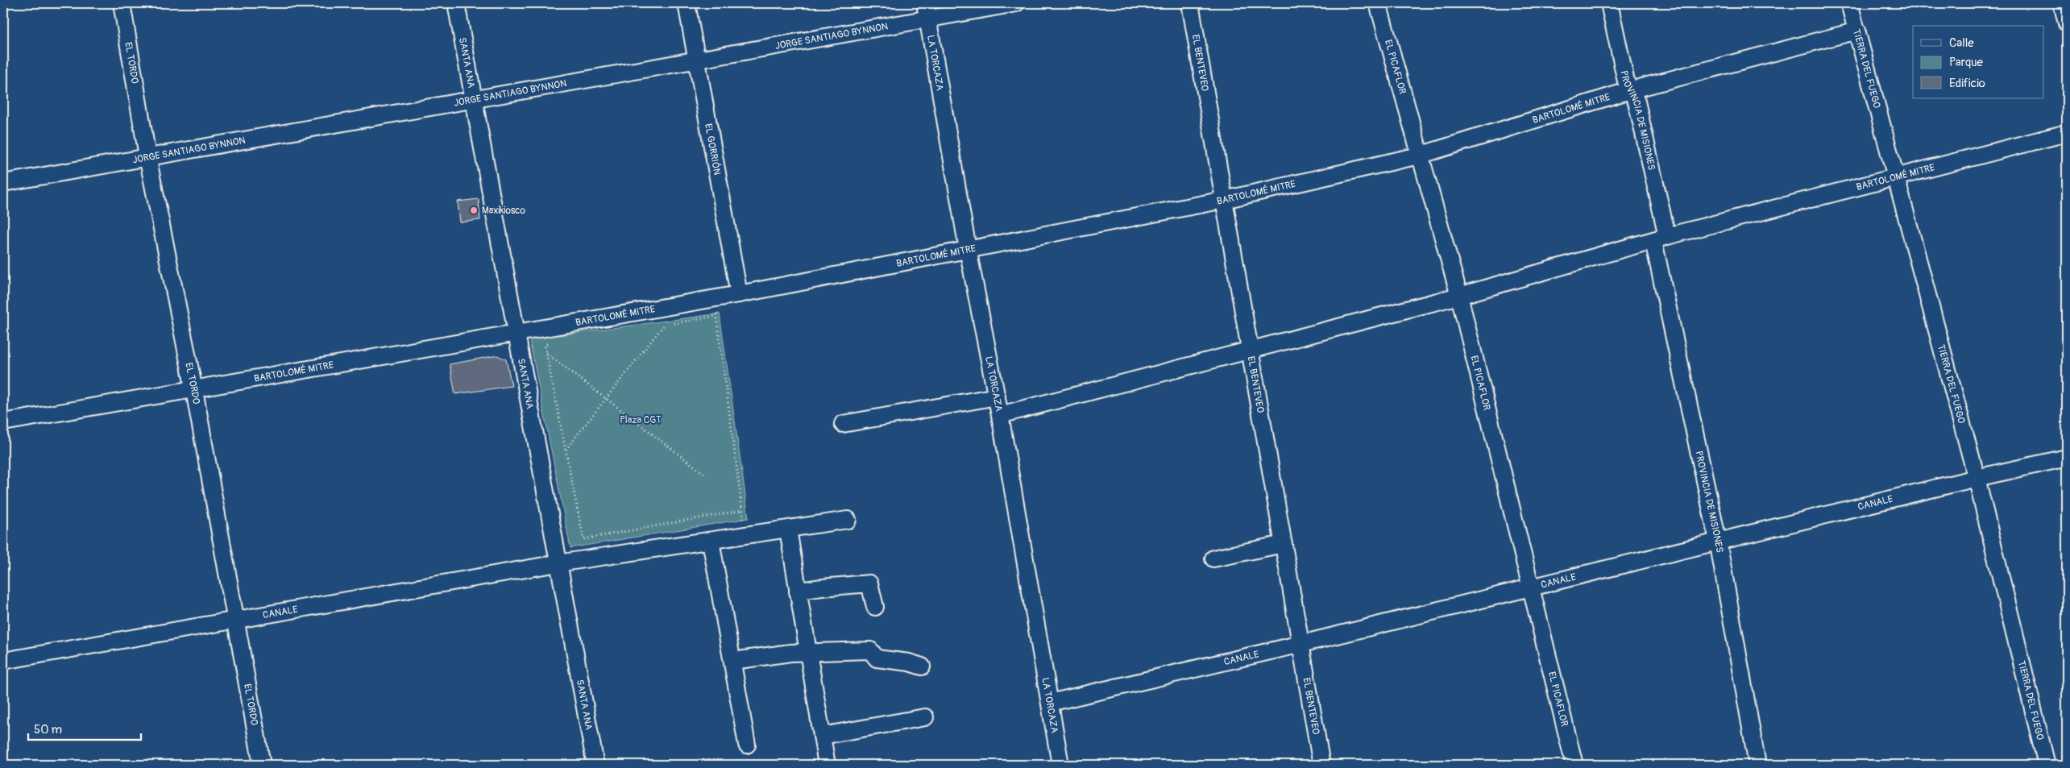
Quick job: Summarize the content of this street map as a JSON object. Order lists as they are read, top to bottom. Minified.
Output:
{"streets":{"street":["JORGE SANTIAGO BYNNON","EL BENTEVEO","EL TORDO","SANTA ANA","LA TORCAZA","EL PICAFLOR","TIERRA DEL FUEGO","BARTOLOMÉ MITRE","PROVINCIA DE MISIONES","EL GORRIÓN","CANALE"]},"crossings":[["JORGE SANTIAGO BYNNON","EL TORDO"],["JORGE SANTIAGO BYNNON","SANTA ANA"],["JORGE SANTIAGO BYNNON","LA TORCAZA"],["JORGE SANTIAGO BYNNON","EL GORRIÓN"],["EL BENTEVEO","BARTOLOMÉ MITRE"],["EL BENTEVEO","CANALE"],["EL TORDO","BARTOLOMÉ MITRE"],["EL TORDO","CANALE"],["SANTA ANA","BARTOLOMÉ MITRE"],["SANTA ANA","CANALE"],["LA TORCAZA","BARTOLOMÉ MITRE"],["LA TORCAZA","CANALE"],["EL PICAFLOR","BARTOLOMÉ MITRE"],["EL PICAFLOR","CANALE"],["TIERRA DEL FUEGO","BARTOLOMÉ MITRE"],["TIERRA DEL FUEGO","CANALE"],["BARTOLOMÉ MITRE","PROVINCIA DE MISIONES"],["BARTOLOMÉ MITRE","EL GORRIÓN"],["PROVINCIA DE MISIONES","CANALE"]],"parks":["Plaza CGT"],"places":["Maxikiosco"],"legend":["Calle","Parque","Edificio"],"scale_bar":"50 m"}
